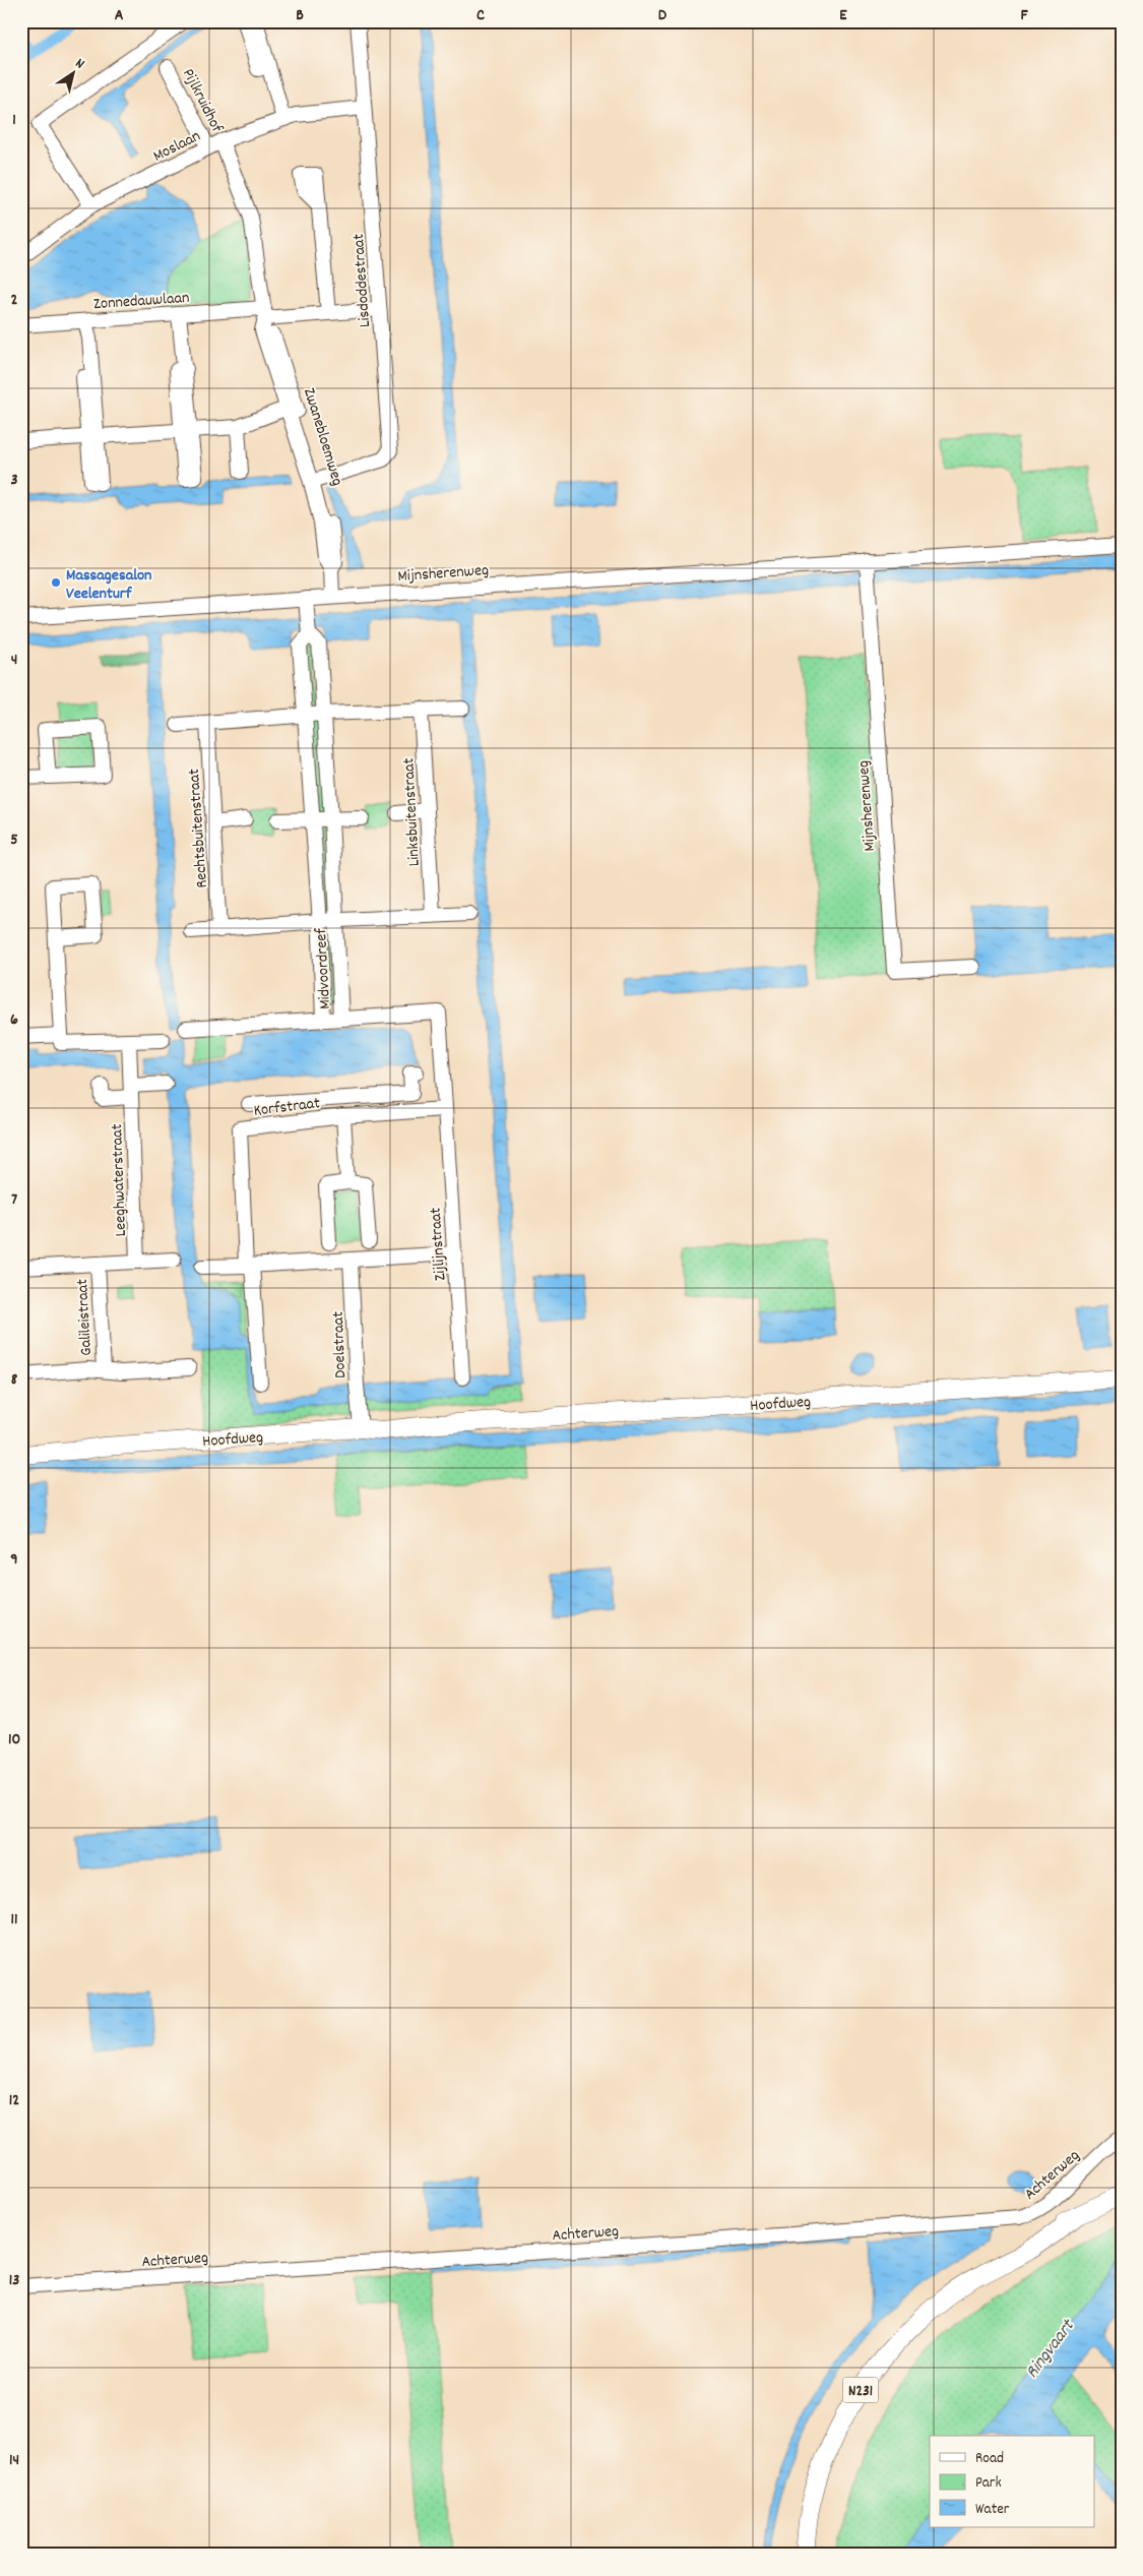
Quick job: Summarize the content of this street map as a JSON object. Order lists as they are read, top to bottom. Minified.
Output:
{"streets":{"main road":["Hoofdweg","N231"],"street":["Pijlkruidhof","Moslaan","Lisdoddestraat","Zonnedauwlaan","Zwanebloemweg","Mijnsherenweg","Linksbuitenstraat","Rechtsbuitenstraat","Midvoordreef","Korfstraat","Leeghwaterstraat","Zijlijnstraat","Galileistraat","Doelstraat","Achterweg"]},"crossings":[["Pijlkruidhof","Moslaan"],["Pijlkruidhof","Zwanebloemweg"],["Moslaan","Lisdoddestraat"],["Moslaan","Zwanebloemweg"],["Lisdoddestraat","Zonnedauwlaan"],["Lisdoddestraat","Zwanebloemweg"],["Zonnedauwlaan","Zwanebloemweg"],["Zwanebloemweg","Mijnsherenweg"],["Mijnsherenweg","Midvoordreef"],["Midvoordreef","Zijlijnstraat"],["Korfstraat","Zijlijnstraat"],["Doelstraat","Hoofdweg"]],"water":["Ringvaart"],"places":["Massagesalon Veelenturf"],"legend":["Road","Park","Water"],"north":"top right","grid":{"columns":["A","B","C","D","E","F"],"rows":["1","2","3","4","5","6","7","8","9","10","11","12","13","14"]}}
